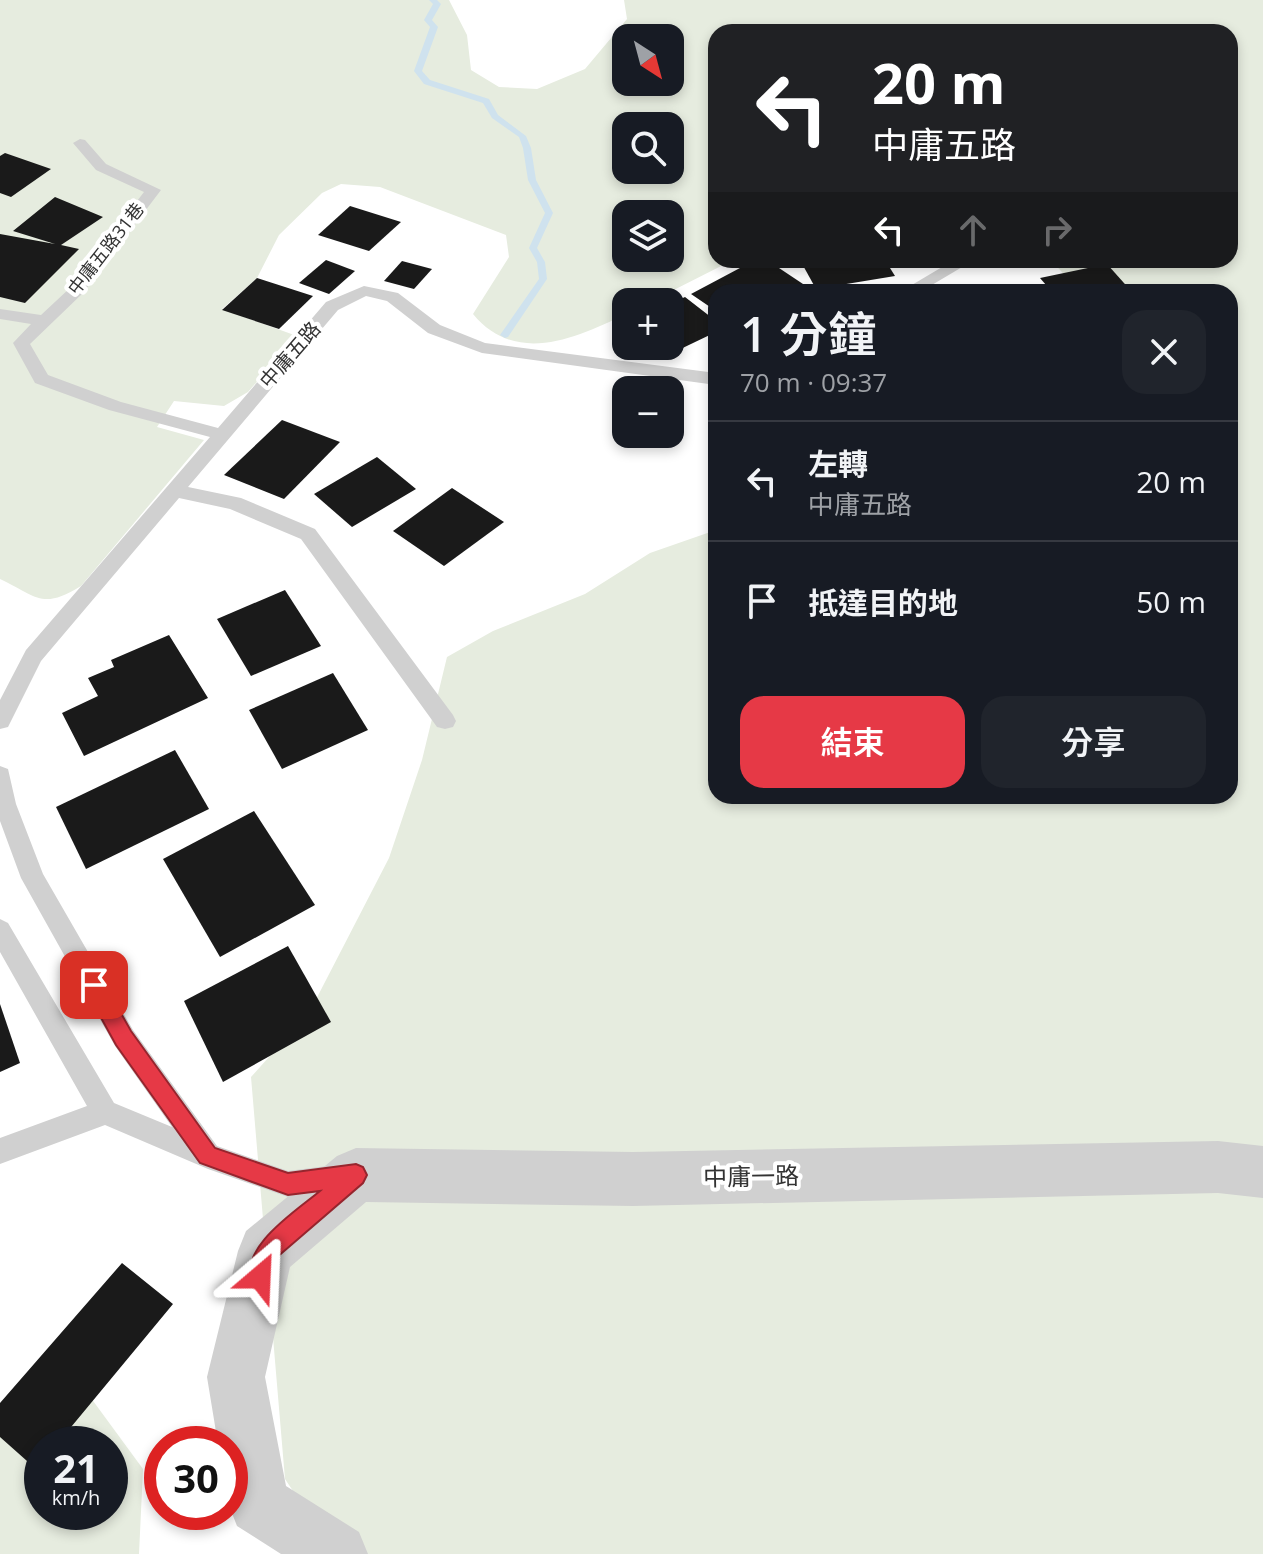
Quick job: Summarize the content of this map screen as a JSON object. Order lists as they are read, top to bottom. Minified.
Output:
{"streets":{"street":["中庸一路"],"lane":["中庸五路31巷","中庸五路"]},"crossings":[["中庸五路31巷","中庸五路"]],"north":"bottom right","page":{"map_buttons":["+","−"],"turn":["20 m","中庸五路"],"heading":["1 分鐘","70 m · 09:37"],"list":[{"name":"左轉","note":"中庸五路","value":"20 m"},{"name":"抵達目的地","value":"50 m"}],"buttons":["結束","分享"],"speed":"21 km/h","limit":"30"}}
